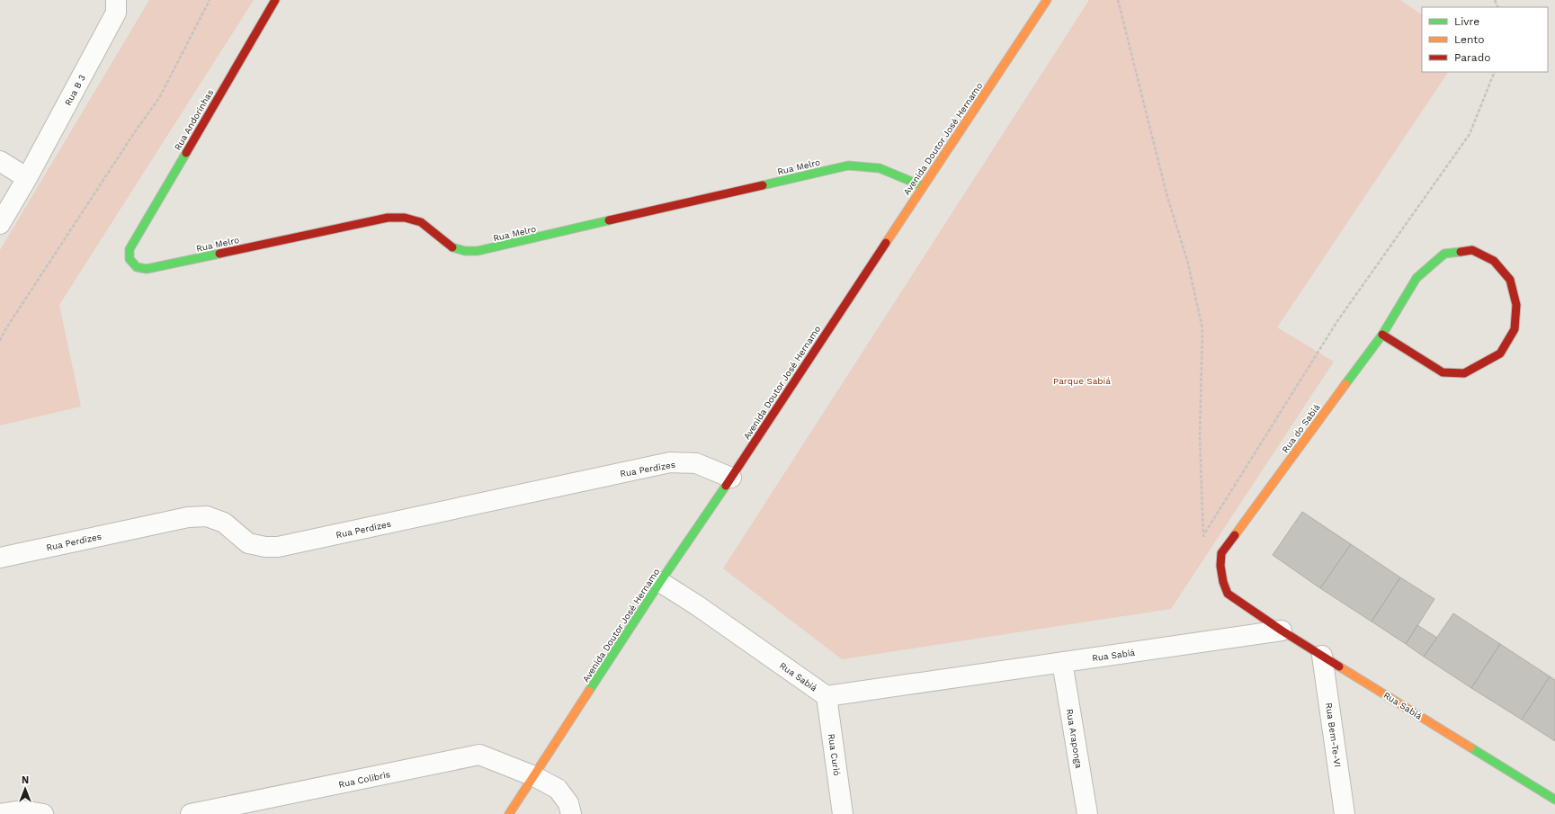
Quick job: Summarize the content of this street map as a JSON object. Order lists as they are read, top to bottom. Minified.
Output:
{"streets":{"street":["Rua B 3","Rua Andorinhas","Avenida Doutor José Hernamo","Rua Melro","Rua do Sabiá","Rua Perdizes","Rua Sabiá","Rua Bem-Te-VI","Rua Araponga","Rua Curió","Rua Colibris"]},"crossings":[["Rua Andorinhas","Rua Melro"],["Avenida Doutor José Hernamo","Rua Melro"],["Avenida Doutor José Hernamo","Rua Perdizes"],["Avenida Doutor José Hernamo","Rua Sabiá"],["Avenida Doutor José Hernamo","Rua Colibris"],["Rua do Sabiá","Rua Sabiá"],["Rua Sabiá","Rua Bem-Te-VI"],["Rua Sabiá","Rua Araponga"],["Rua Sabiá","Rua Curió"]],"parks":["Parque Sabiá"],"legend":["Livre","Lento","Parado"],"north":"top"}
